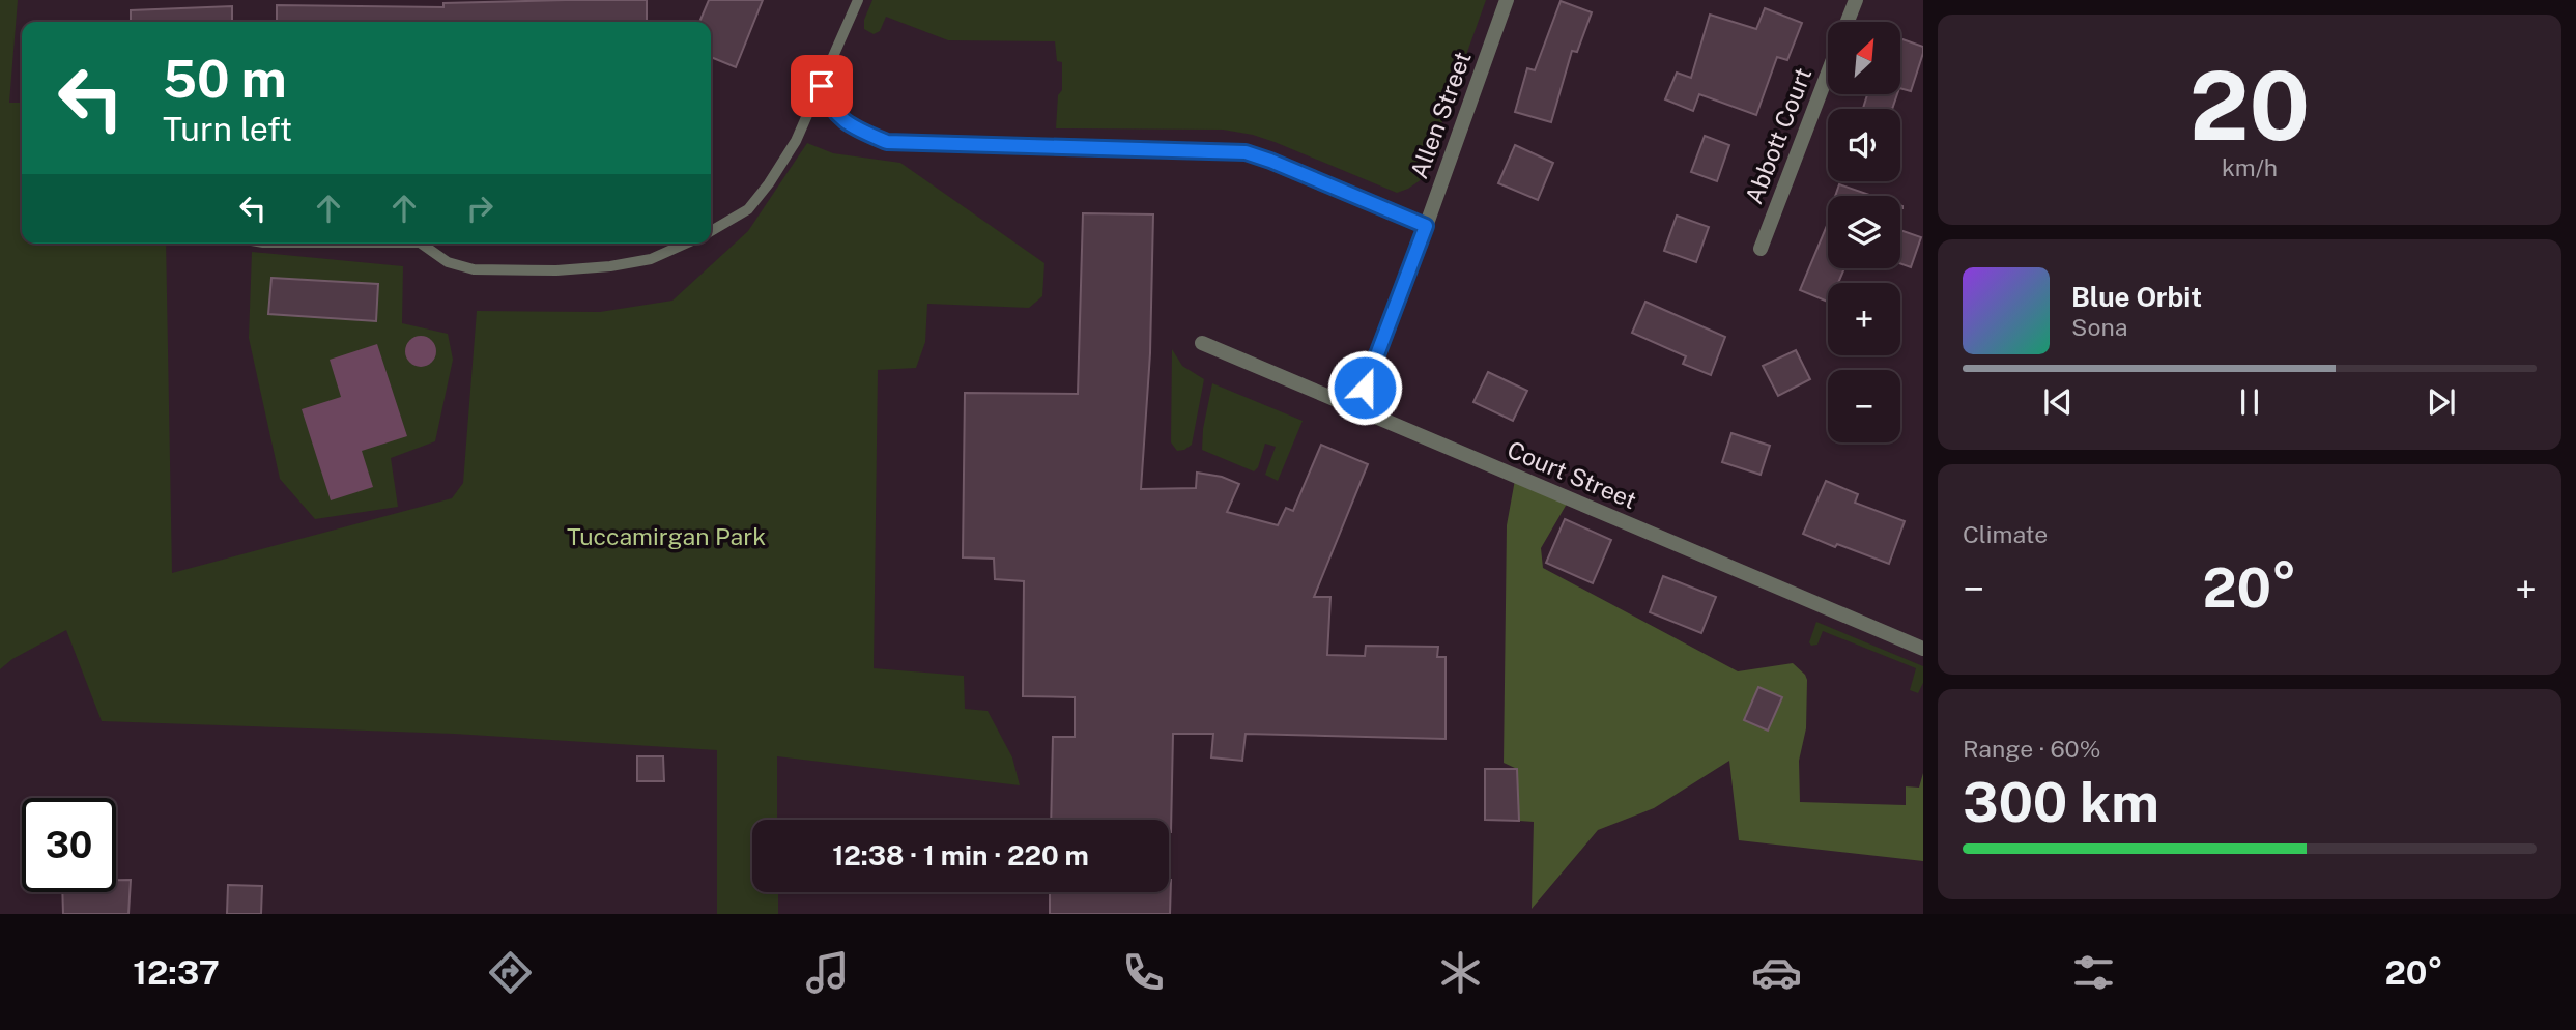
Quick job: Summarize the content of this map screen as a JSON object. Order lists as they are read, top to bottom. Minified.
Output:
{"streets":{"street":["Allen Street","Abbott Court","Court Street"]},"crossings":[["Allen Street","Court Street"]],"parks":["Tuccamirgan Park"],"north":"top right","page":{"tile":[["20","km/h"],"Climate",["Range · 60%","300 km"]],"map_buttons":["+","−"],"turn":["50 m","Turn left"],"song":["Blue Orbit","Sona"],"heat":["−","20°","+"],"limit":"30","trip":"12:38 · 1 min · 220 m","tabs":["12:37","20°"]}}
